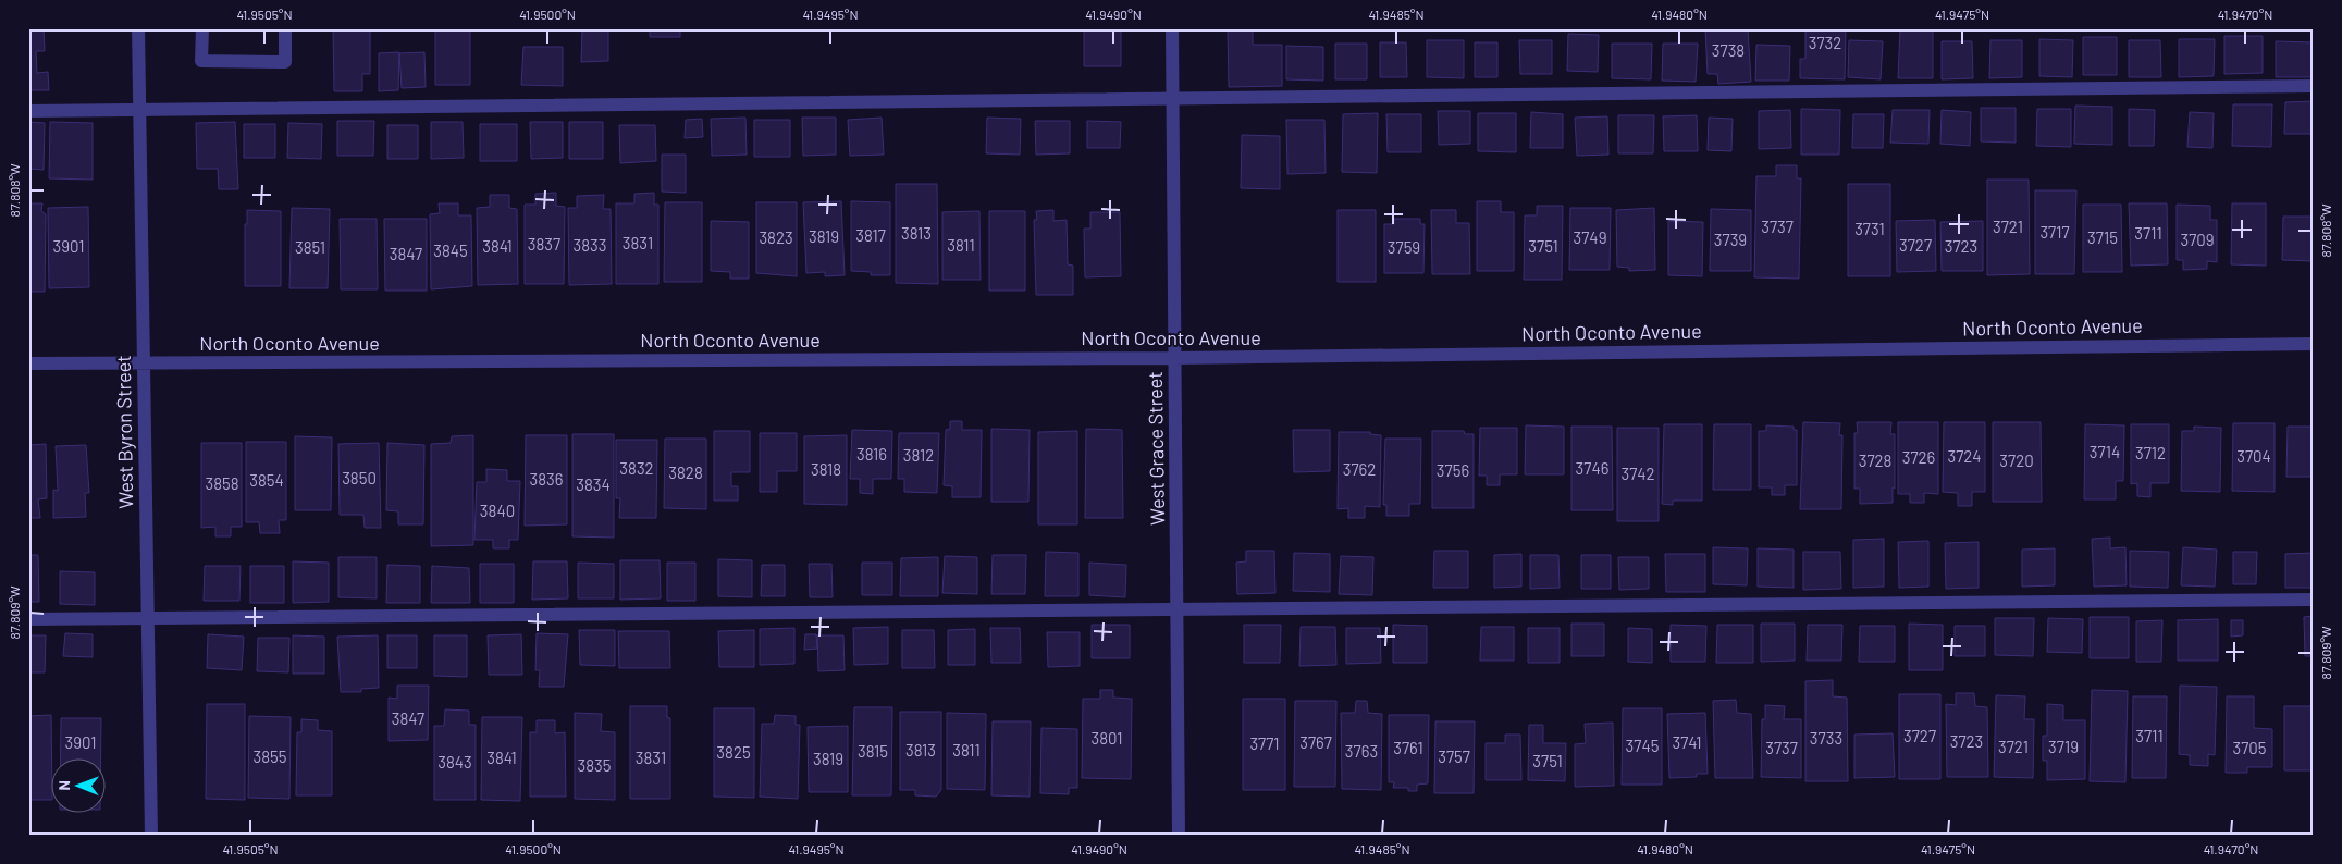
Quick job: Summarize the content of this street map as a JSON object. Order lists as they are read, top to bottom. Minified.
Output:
{"streets":{"street":["North Oconto Avenue","West Byron Street","West Grace Street"]},"crossings":[["North Oconto Avenue","West Byron Street"],["North Oconto Avenue","West Grace Street"]],"house_numbers":["3732","3738","3737","3721","3731","3717","3813","3711","3817","3819","3823","3749","3715","3739","3709","3831","3837","3833","3811","3727","3901","3841","3751","3723","3851","3759","3845","3847","3714","3712","3816","3812","3724","3704","3726","3728","3720","3832","3746","3818","3762","3756","3828","3742","3850","3836","3854","3858","3834","3840","3847","3727","3711","3801","3733","3723","3901","3767","3741","3771","3745","3721","3719","3761","3737","3705","3813","3811","3815","3763","3825","3855","3757","3841","3831","3819","3751","3843","3835"],"north":"left","coordinates":["41.9505°N","41.9500°N","41.9495°N","41.9490°N","41.9485°N","41.9480°N","41.9475°N","41.9470°N","87.808°W","87.809°W"]}
